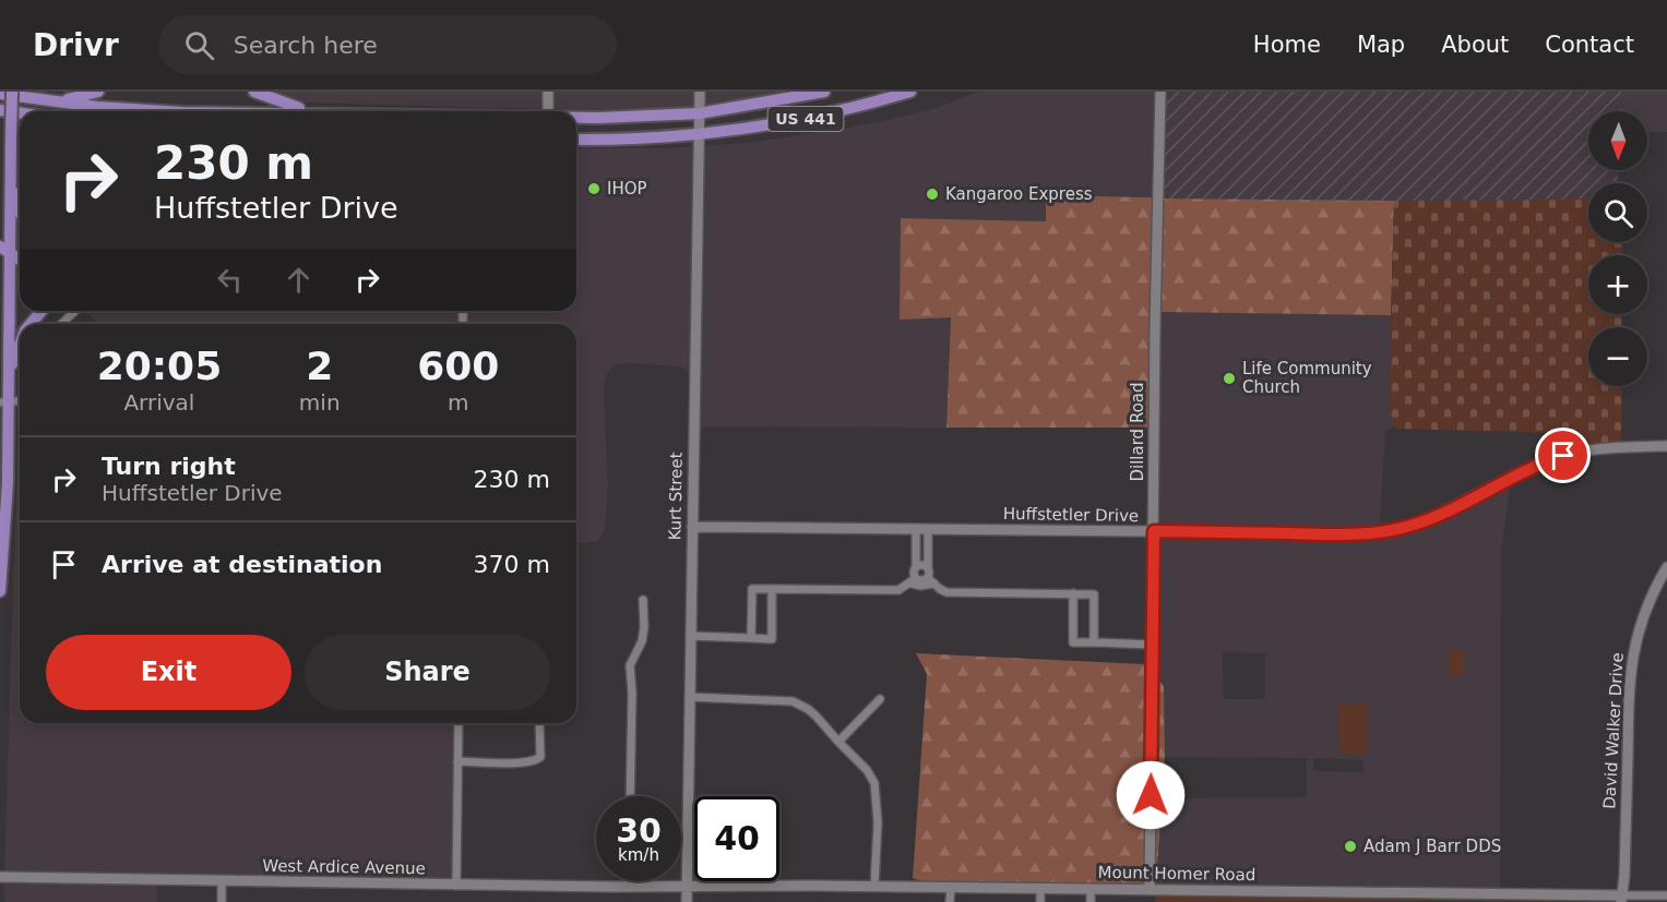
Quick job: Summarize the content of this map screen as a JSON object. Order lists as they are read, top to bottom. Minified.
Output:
{"streets":{"main road":["US 441"],"street":["Dillard Road","Kurt Street","Huffstetler Drive","David Walker Drive","West Ardice Avenue","Mount Homer Road"]},"crossings":[["US 441","Kurt Street"],["Dillard Road","Huffstetler Drive"],["Dillard Road","Mount Homer Road"],["Kurt Street","Huffstetler Drive"],["Kurt Street","West Ardice Avenue"],["Kurt Street","Mount Homer Road"],["David Walker Drive","Mount Homer Road"],["West Ardice Avenue","Mount Homer Road"]],"places":["IHOP","Kangaroo Express","Life Community Church","Adam J Barr DDS"],"north":"bottom","page":{"header":"Drivr","search":"Search here","nav":["Home","Map","About","Contact"],"map_buttons":["+","−"],"turn":["230 m","Huffstetler Drive"],"eta":["20:05","Arrival","2","min","600","m"],"list":[{"name":"Turn right","note":"Huffstetler Drive","value":"230 m"},{"name":"Arrive at destination","value":"370 m"}],"buttons":["Exit","Share"],"speed":"30 km/h","limit":"40"}}
